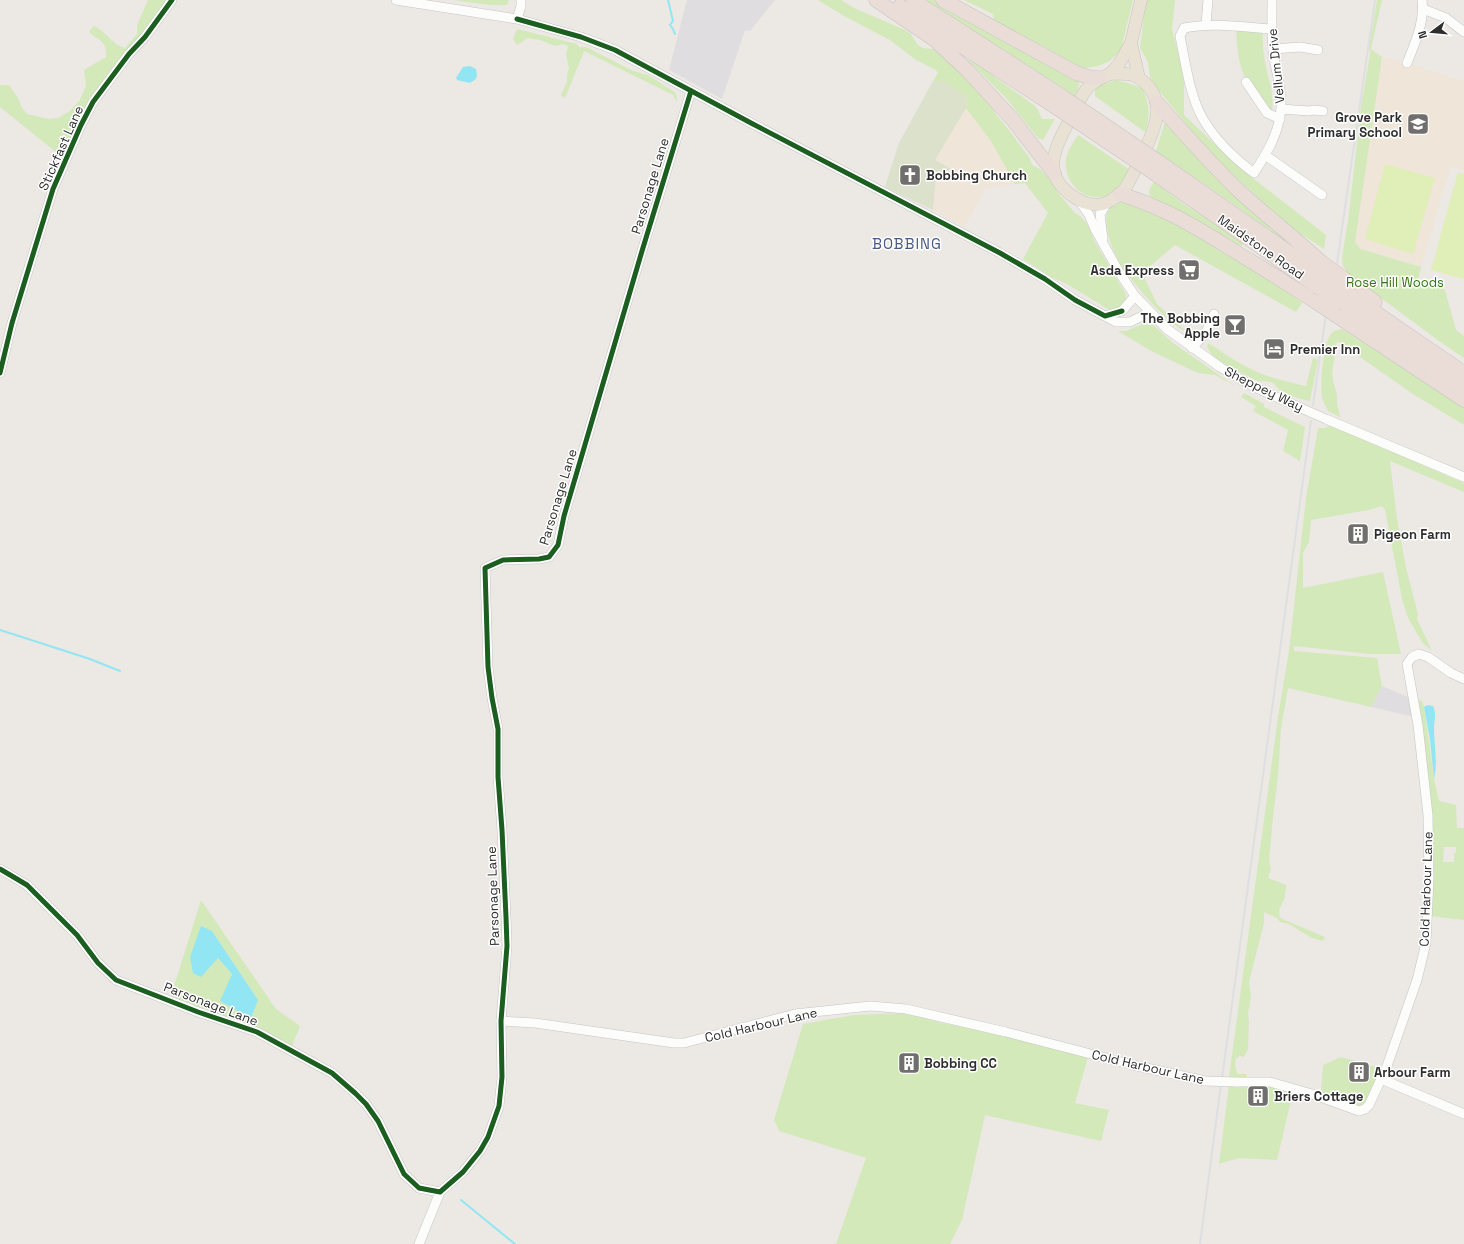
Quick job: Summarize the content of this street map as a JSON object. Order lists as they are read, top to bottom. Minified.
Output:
{"streets":{"highway":["Maidstone Road"],"street":["Vellum Drive","Stickfast Lane","Parsonage Lane","Sheppey Way","Cold Harbour Lane"]},"crossings":[["Parsonage Lane","Cold Harbour Lane"]],"districts":["BOBBING"],"parks":["Rose Hill Woods"],"places":{"school or university":["Grove Park Primary School"],"church":["Bobbing Church"],"supermarket":["Asda Express"],"bar":["The Bobbing Apple"],"hotel":["Premier Inn"],"building":["Pigeon Farm","Bobbing CC","Arbour Farm","Briers Cottage"]},"north":"left"}
